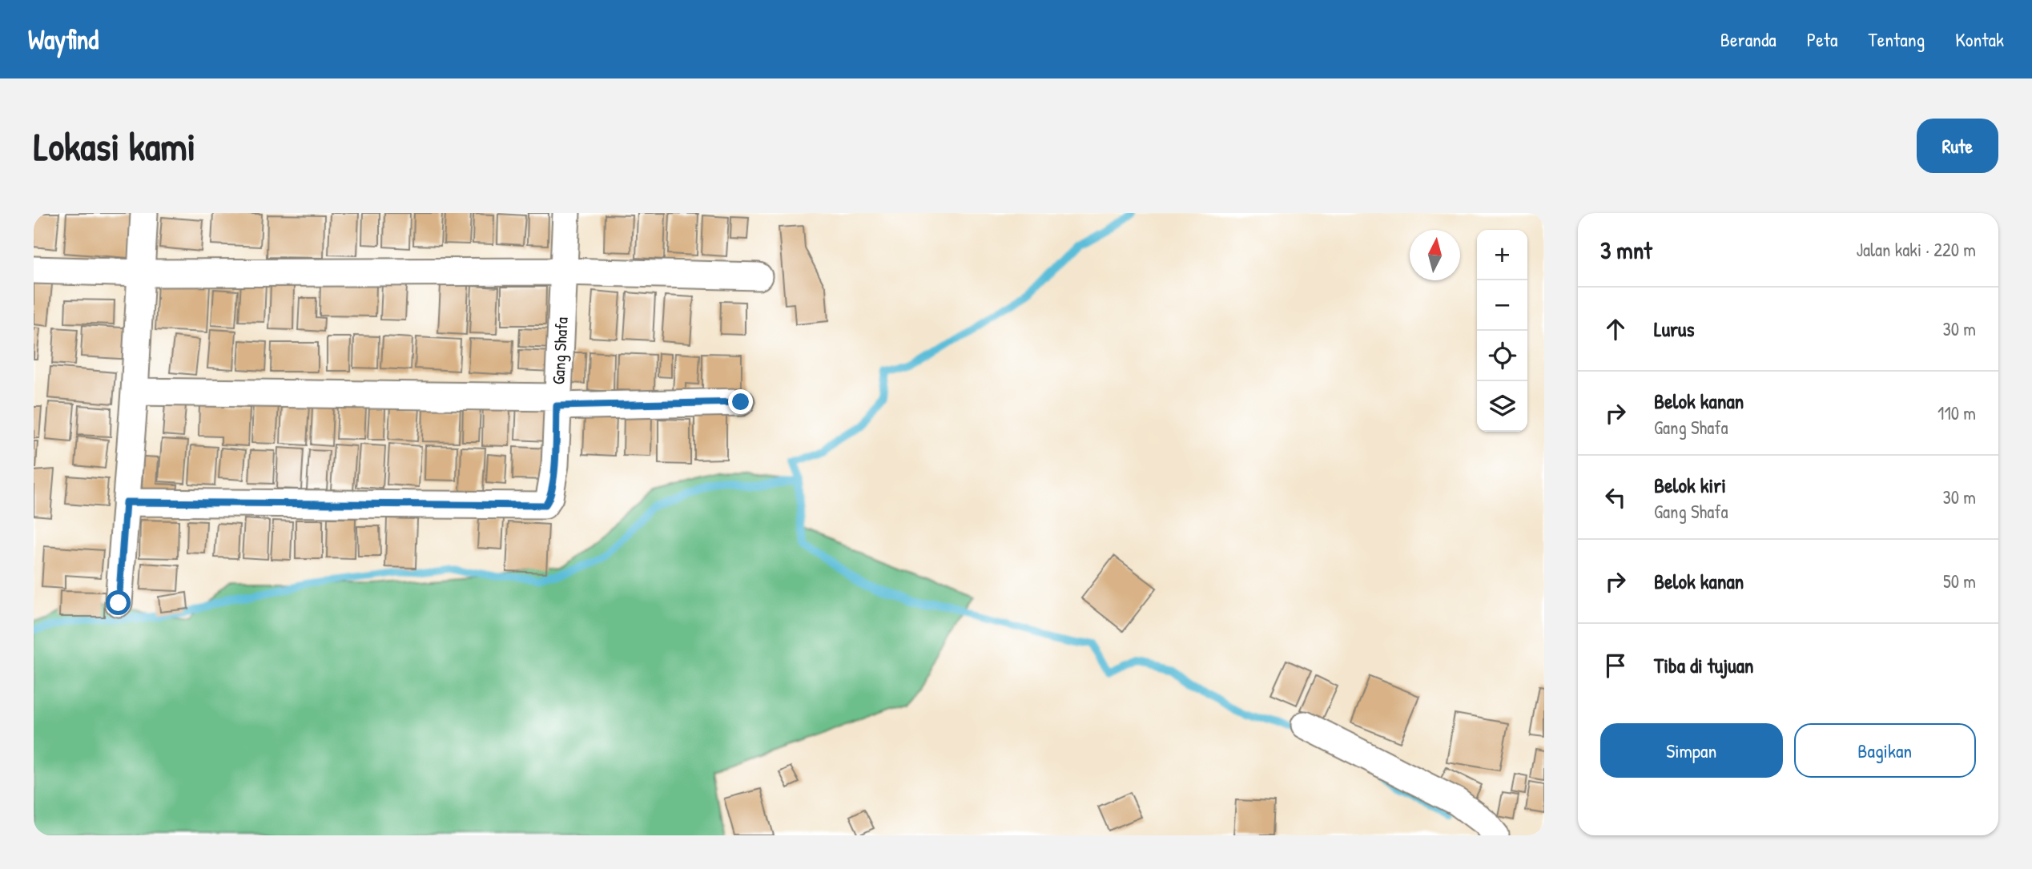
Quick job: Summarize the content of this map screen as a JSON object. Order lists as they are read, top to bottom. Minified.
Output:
{"streets":{"street":["Gang Shafa"]},"north":"top","page":{"header":"Wayfind","nav":["Beranda","Peta","Tentang","Kontak"],"buttons":["Rute",["Simpan","Bagikan"]],"title":"Lokasi kami","heading":["3 mnt","Jalan kaki · 220 m"],"map_buttons":["+","−"],"list":[["Lurus","30 m"],["Belok kanan","Gang Shafa","110 m"],["Belok kiri","Gang Shafa","30 m"],["Belok kanan","50 m"],"Tiba di tujuan"]}}
